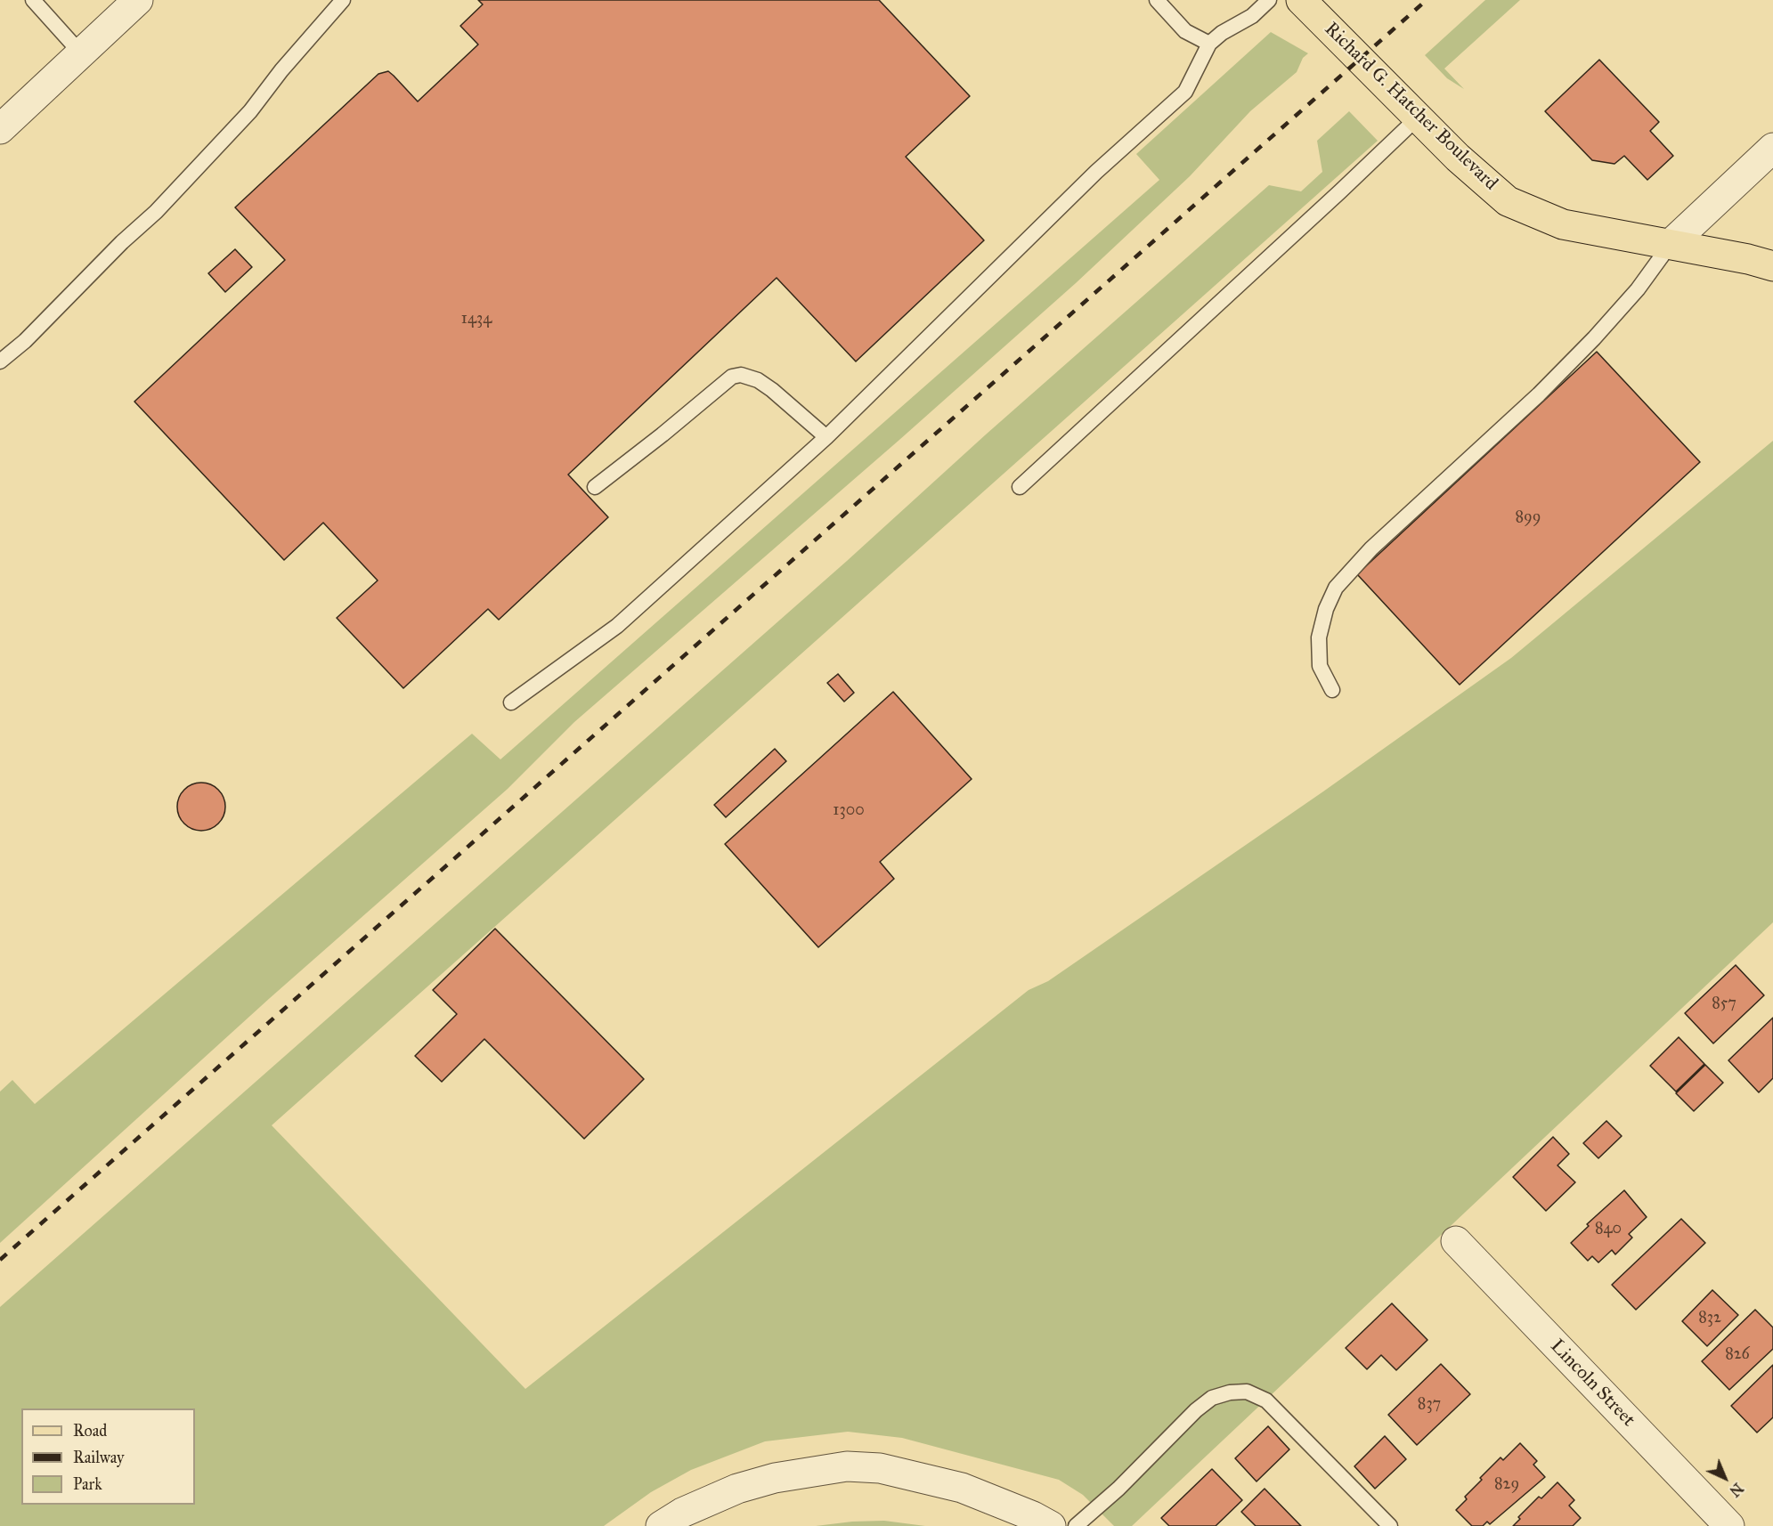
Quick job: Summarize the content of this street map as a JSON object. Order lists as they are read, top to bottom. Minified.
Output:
{"streets":{"main road":["Richard G. Hatcher Boulevard"],"street":["Lincoln Street"]},"house_numbers":["1434","899","1300","857","840","832","826","837","829"],"legend":["Road","Railway","Park"],"north":"bottom right"}
